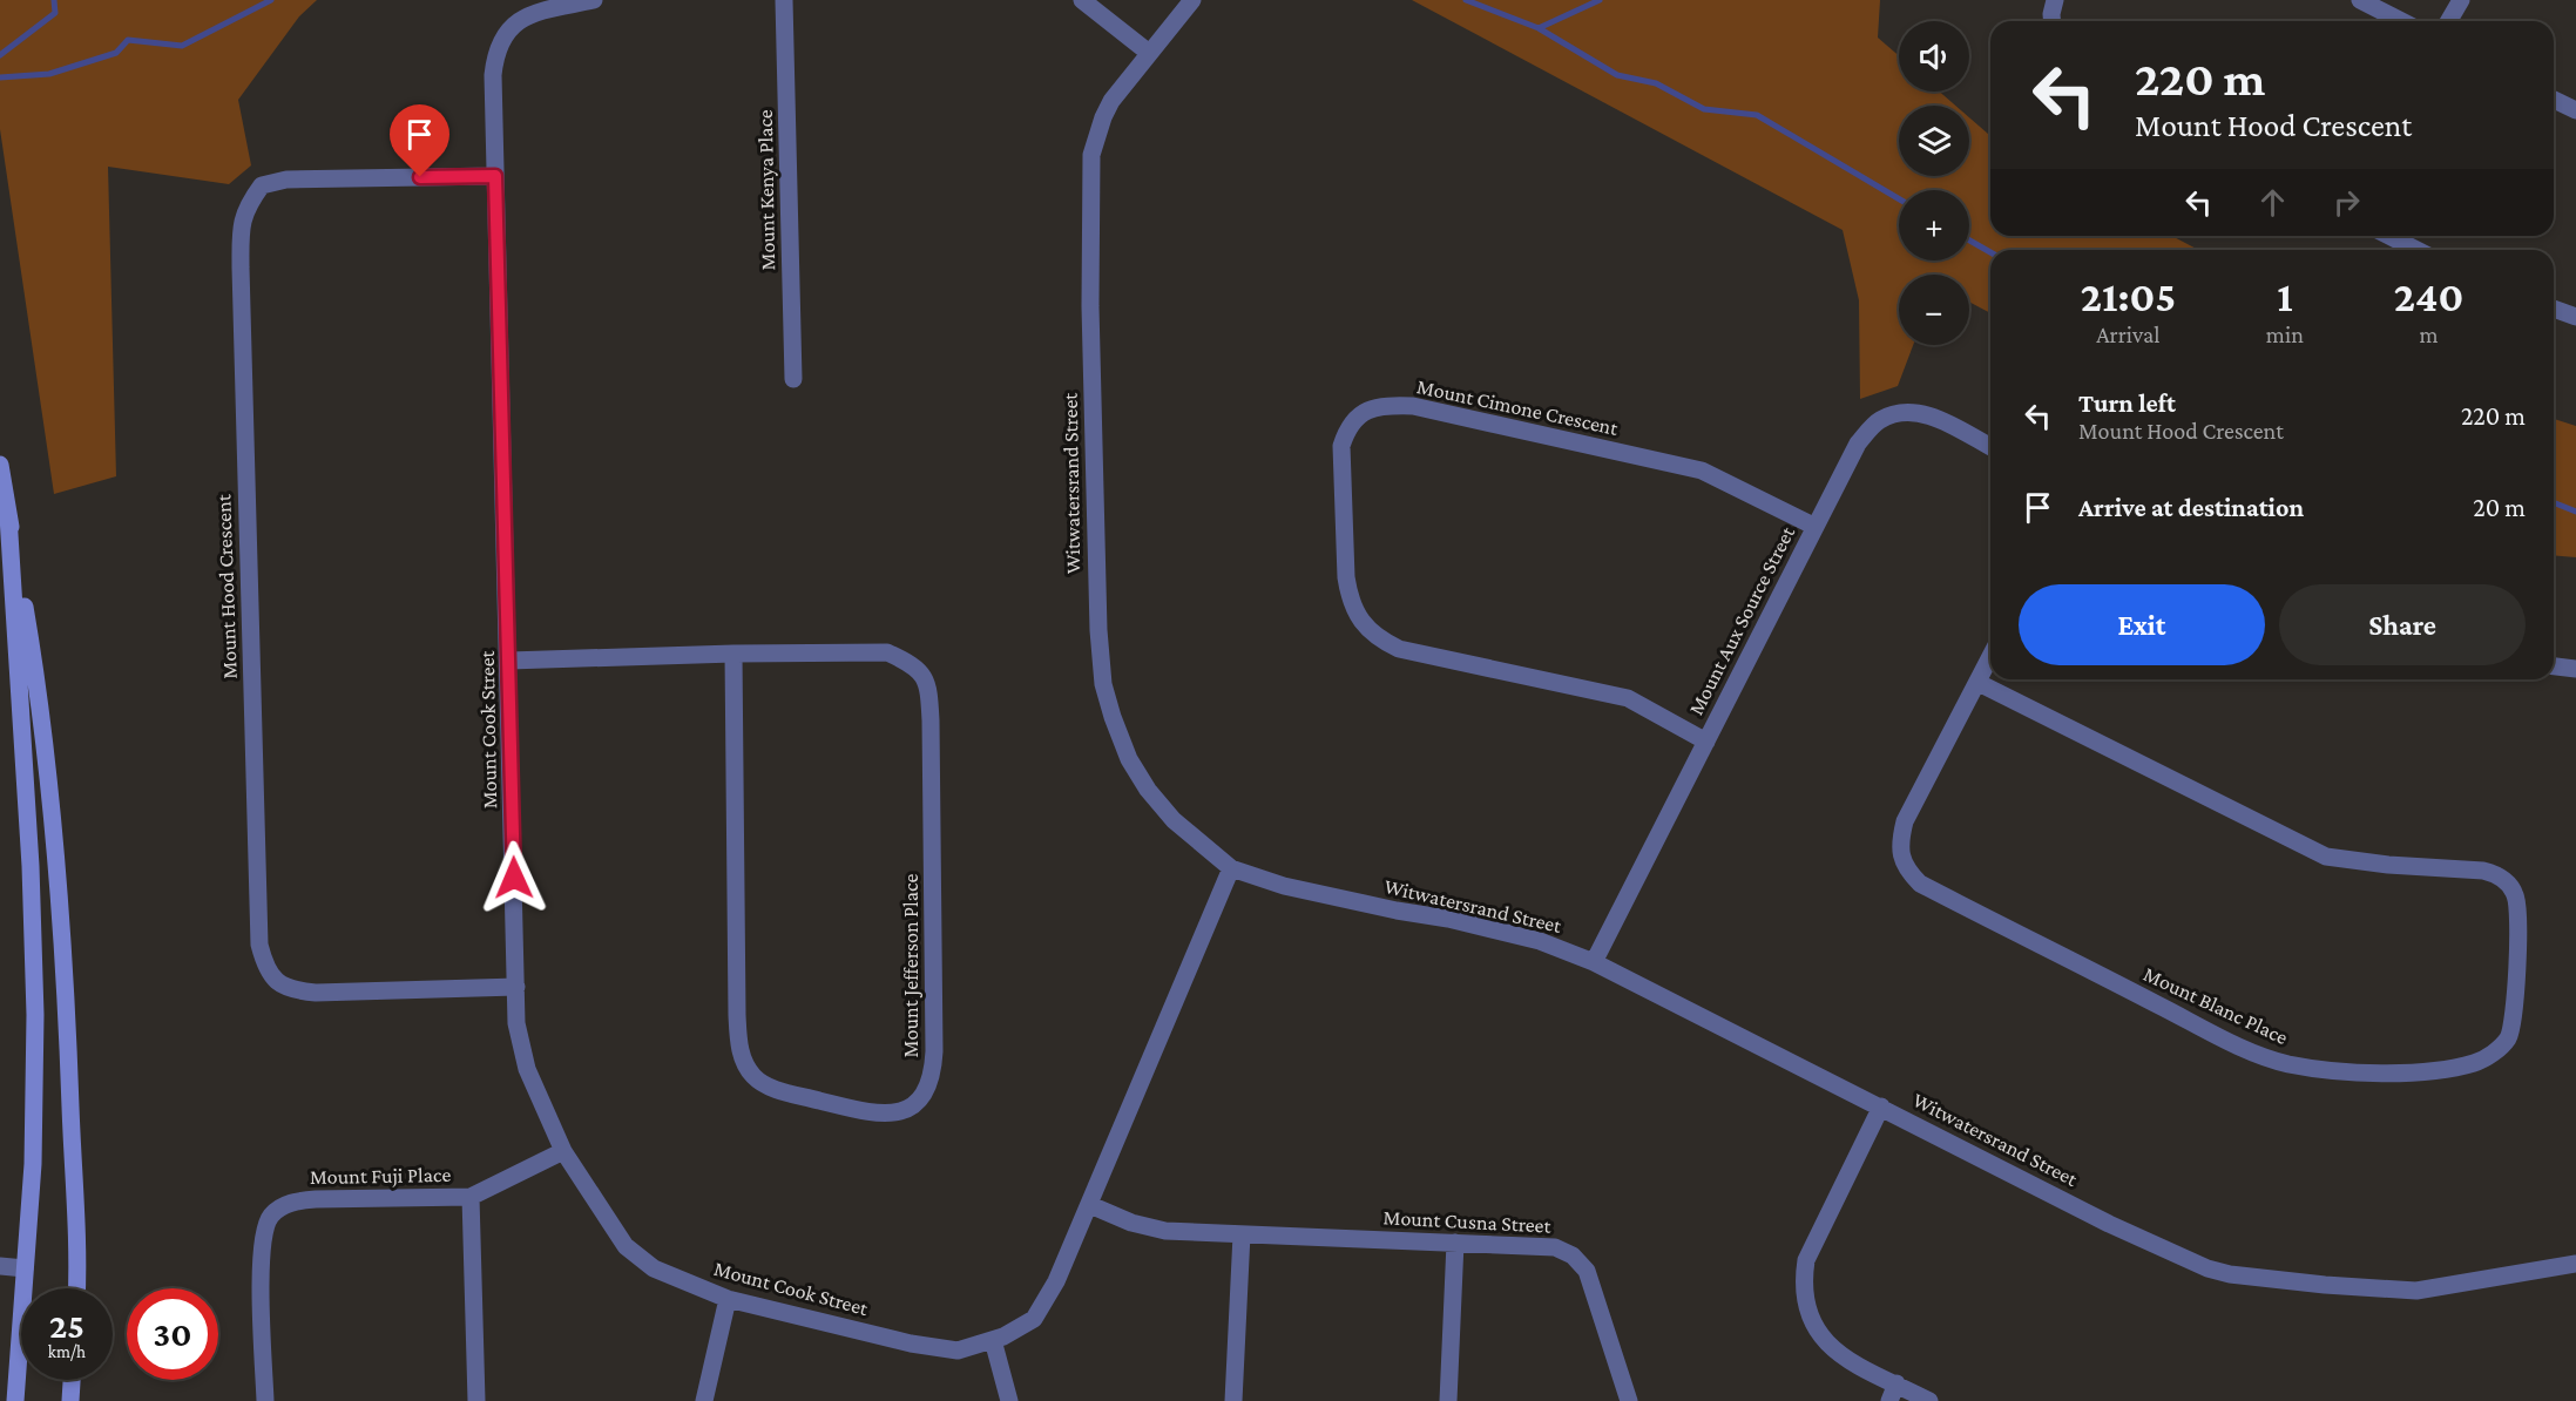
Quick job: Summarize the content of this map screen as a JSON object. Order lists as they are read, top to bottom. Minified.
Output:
{"streets":{"street":["Mount Kenya Place","Mount Cimone Crescent","Witwatersrand Street","Mount Hood Crescent","Mount Aux Source Street","Mount Cook Street","Mount Jefferson Place","Mount Blanc Place","Mount Fuji Place","Mount Cusna Street"]},"crossings":[["Mount Cimone Crescent","Mount Aux Source Street"],["Witwatersrand Street","Mount Aux Source Street"],["Witwatersrand Street","Mount Cook Street"],["Mount Hood Crescent","Mount Cook Street"],["Mount Cook Street","Mount Jefferson Place"],["Mount Cook Street","Mount Fuji Place"],["Mount Cook Street","Mount Cusna Street"]],"page":{"map_buttons":["+","−"],"turn":["220 m","Mount Hood Crescent"],"eta":["21:05","Arrival","1","min","240","m"],"list":[{"name":"Turn left","note":"Mount Hood Crescent","value":"220 m"},{"name":"Arrive at destination","value":"20 m"}],"buttons":["Exit","Share"],"speed":"25 km/h","limit":"30"}}
